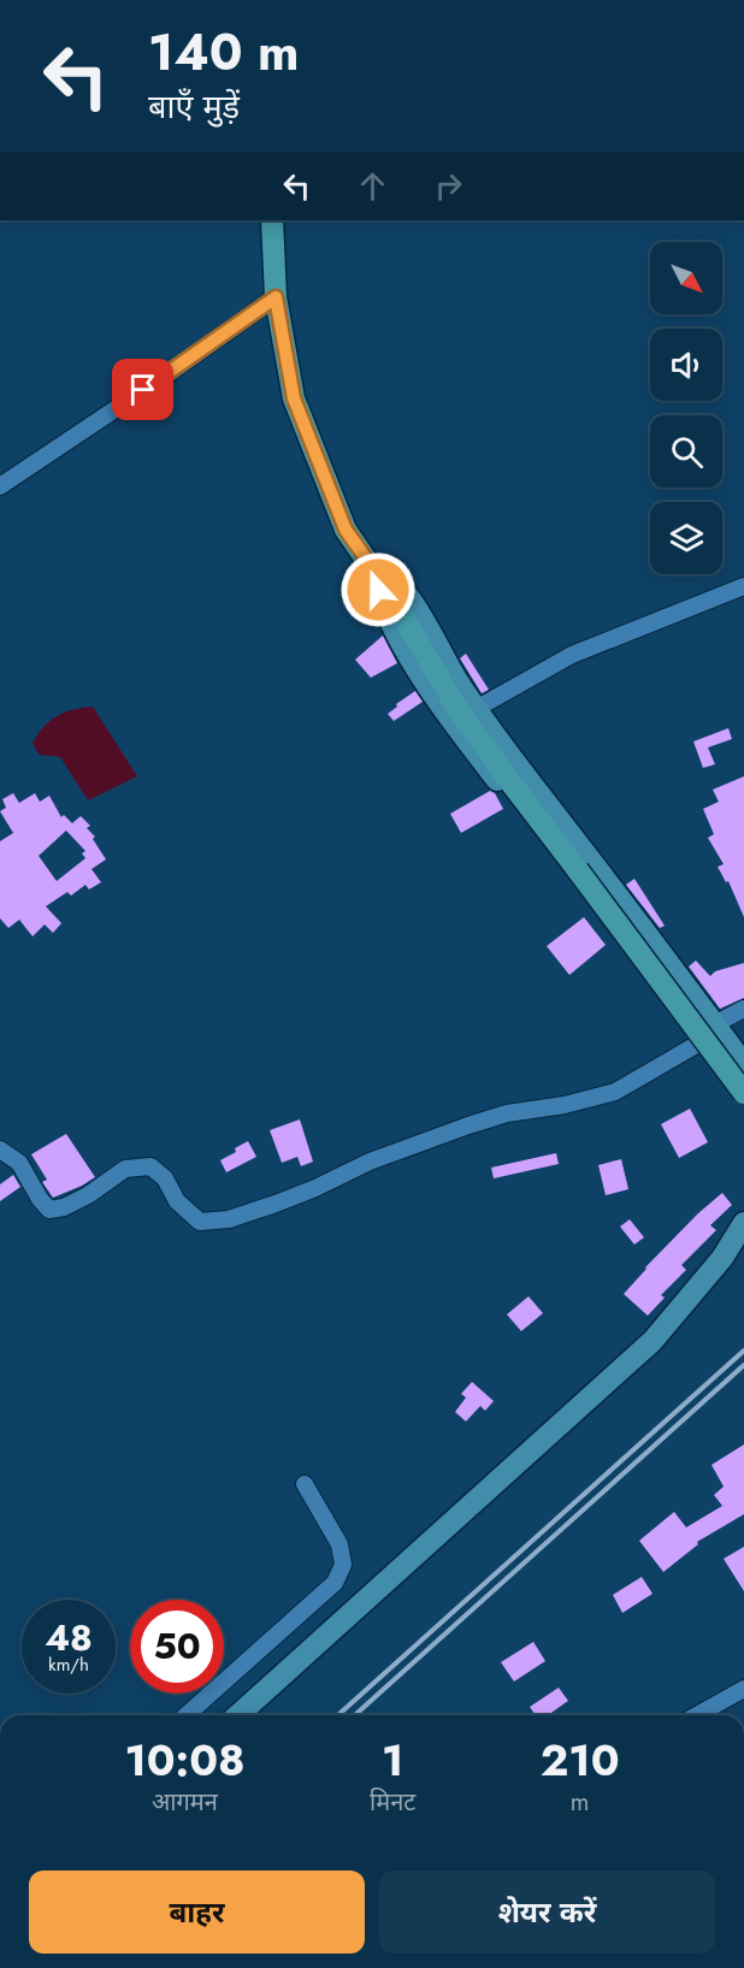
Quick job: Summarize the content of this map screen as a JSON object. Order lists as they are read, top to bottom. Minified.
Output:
{"north":"bottom right","page":{"turn":["140 m","बाएँ मुड़ें"],"speed":"48 km/h","limit":"50","eta":["10:08","आगमन","1","मिनट","210","m"],"buttons":["बाहर","शेयर करें"]}}
